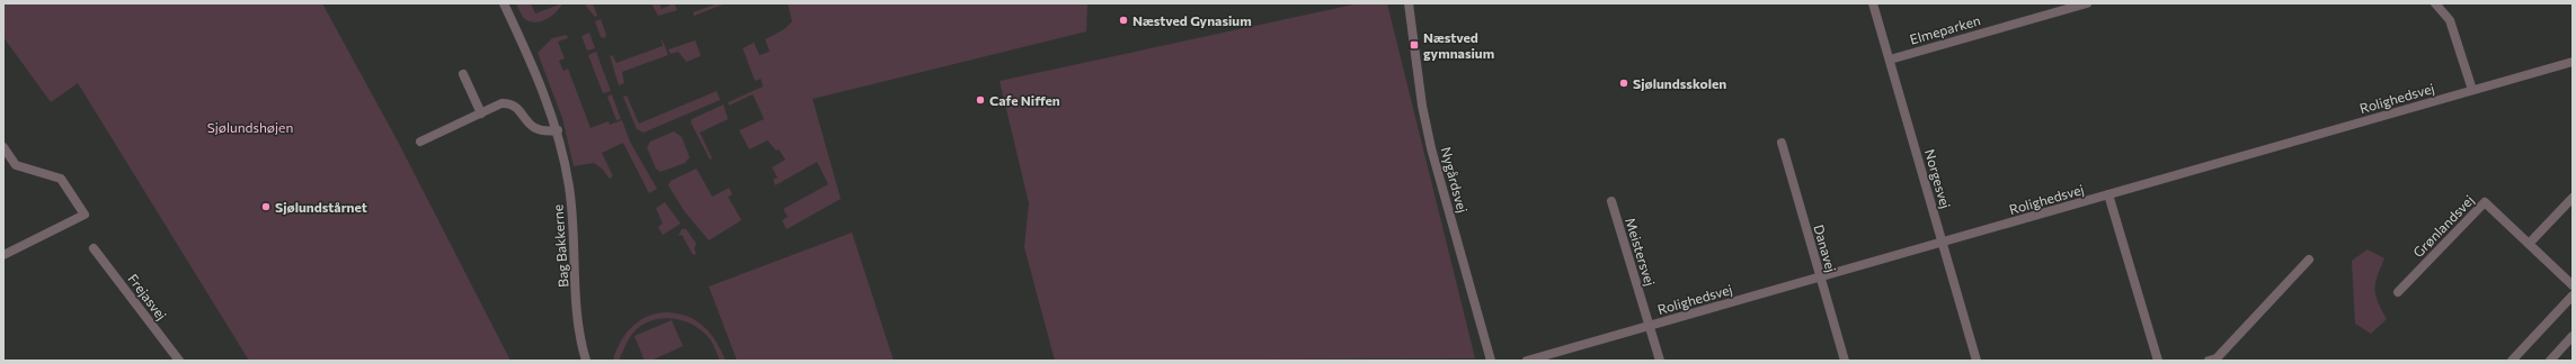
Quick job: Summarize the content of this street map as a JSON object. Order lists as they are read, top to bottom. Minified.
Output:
{"streets":{"street":["Elmeparken","Rolighedsvej","Norgesvej","Nygårdsvej","Grønlandsvej","Bag Bakkerne","Danavej","Meistersvej","Frejasvej"]},"crossings":[["Elmeparken","Norgesvej"],["Rolighedsvej","Norgesvej"],["Rolighedsvej","Danavej"],["Rolighedsvej","Meistersvej"]],"parks":["Sjølundshøjen"],"places":{"other":["Næstved Gynasium","Sjølundsskolen","Cafe Niffen","Sjølundstårnet"],"transit":["Næstved gymnasium"]}}
